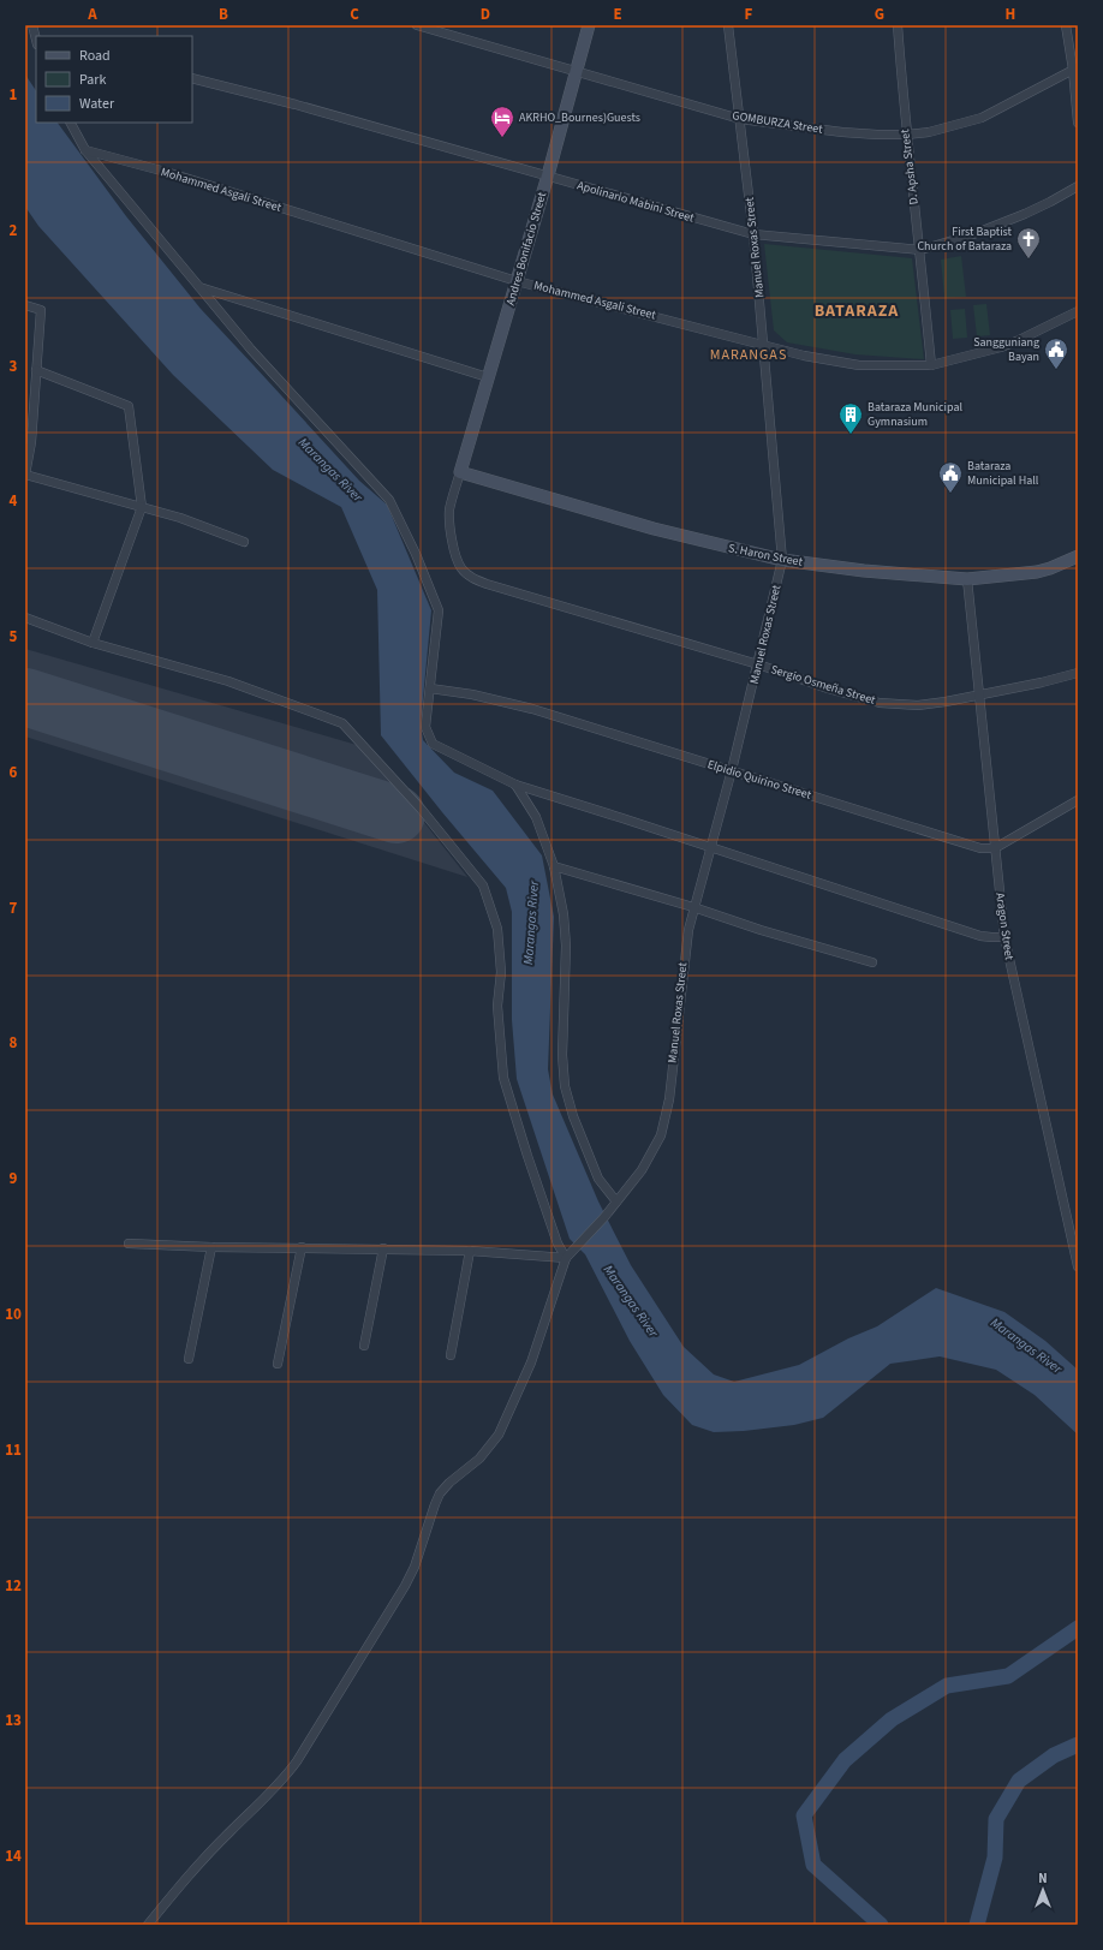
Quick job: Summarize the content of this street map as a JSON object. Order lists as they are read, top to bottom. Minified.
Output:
{"streets":{"street":["GOMBURZA Street","D. Apsha Street","Mohammed Asgali Street","Apolinario Mabini Street","Manuel Roxas Street","Andres Bonifacio Street","S. Haron Street","Sergio Osmeña Street","Elpidio Quirino Street","Aragon Street"]},"crossings":[["GOMBURZA Street","D. Apsha Street"],["GOMBURZA Street","Manuel Roxas Street"],["GOMBURZA Street","Andres Bonifacio Street"],["D. Apsha Street","Mohammed Asgali Street"],["D. Apsha Street","Apolinario Mabini Street"],["Mohammed Asgali Street","Manuel Roxas Street"],["Mohammed Asgali Street","Andres Bonifacio Street"],["Apolinario Mabini Street","Manuel Roxas Street"],["Apolinario Mabini Street","Andres Bonifacio Street"],["Manuel Roxas Street","S. Haron Street"],["Manuel Roxas Street","Sergio Osmeña Street"],["Manuel Roxas Street","Elpidio Quirino Street"],["Andres Bonifacio Street","S. Haron Street"],["Andres Bonifacio Street","Sergio Osmeña Street"],["S. Haron Street","Sergio Osmeña Street"],["S. Haron Street","Aragon Street"],["Sergio Osmeña Street","Aragon Street"],["Elpidio Quirino Street","Aragon Street"]],"districts":["BATARAZA","MARANGAS"],"water":["Marangas River"],"places":{"hotel":["AKRHO_Bournes)Guests"],"church":["First Baptist Church of Bataraza"],"public building":["Sangguniang Bayan","Bataraza Municipal Hall"],"building":["Bataraza Municipal Gymnasium"]},"legend":["Road","Park","Water"],"north":"top","grid":{"columns":["A","B","C","D","E","F","G","H"],"rows":["1","2","3","4","5","6","7","8","9","10","11","12","13","14"]}}
